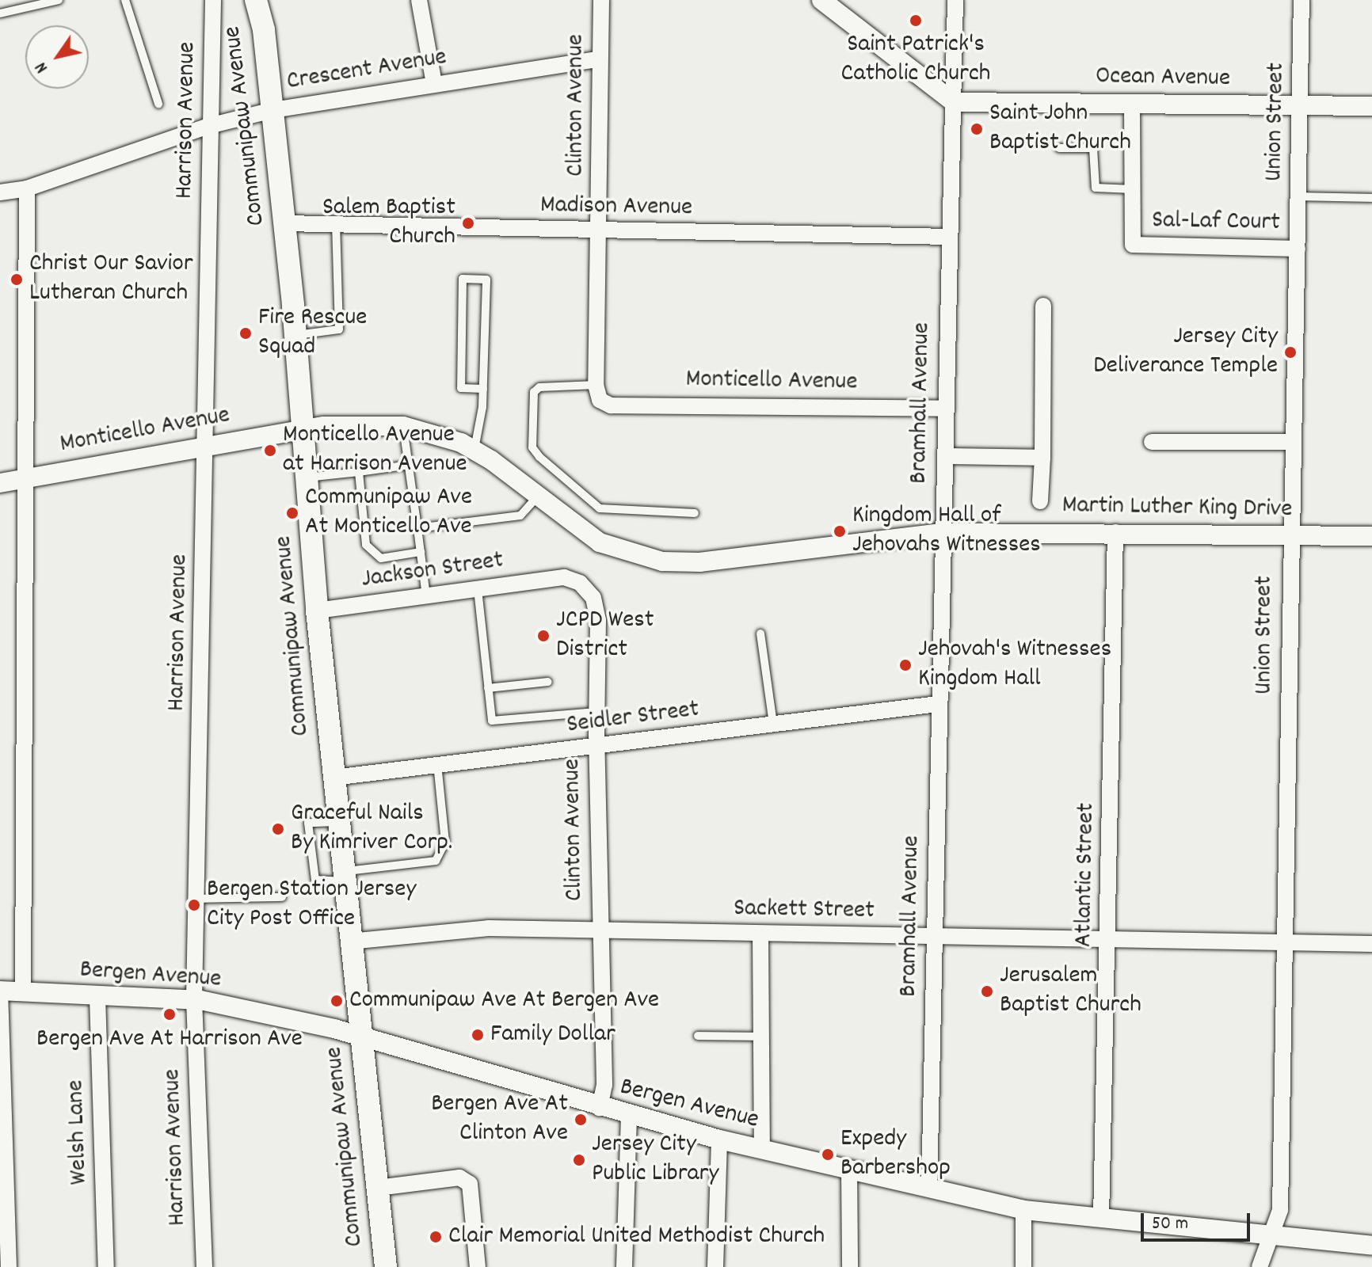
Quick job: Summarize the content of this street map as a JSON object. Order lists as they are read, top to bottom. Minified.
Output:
{"streets":{"main road":["Communipaw Avenue"],"street":["Crescent Avenue","Ocean Avenue","Clinton Avenue","Harrison Avenue","Union Street","Madison Avenue","Sal-Laf Court","Monticello Avenue","Bramhall Avenue","Martin Luther King Drive","Jackson Street","Seidler Street","Atlantic Street","Sackett Street","Bergen Avenue","Welsh Lane"]},"crossings":[["Crescent Avenue","Clinton Avenue"],["Crescent Avenue","Harrison Avenue"],["Crescent Avenue","Communipaw Avenue"],["Ocean Avenue","Union Street"],["Ocean Avenue","Bramhall Avenue"],["Clinton Avenue","Madison Avenue"],["Clinton Avenue","Monticello Avenue"],["Clinton Avenue","Jackson Street"],["Clinton Avenue","Seidler Street"],["Clinton Avenue","Sackett Street"],["Clinton Avenue","Bergen Avenue"],["Harrison Avenue","Monticello Avenue"],["Harrison Avenue","Bergen Avenue"],["Union Street","Sal-Laf Court"],["Union Street","Martin Luther King Drive"],["Union Street","Sackett Street"],["Union Street","Bergen Avenue"],["Communipaw Avenue","Madison Avenue"],["Communipaw Avenue","Monticello Avenue"],["Communipaw Avenue","Martin Luther King Drive"],["Communipaw Avenue","Jackson Street"],["Communipaw Avenue","Seidler Street"],["Communipaw Avenue","Sackett Street"],["Communipaw Avenue","Bergen Avenue"],["Madison Avenue","Bramhall Avenue"],["Monticello Avenue","Bramhall Avenue"],["Monticello Avenue","Martin Luther King Drive"],["Bramhall Avenue","Martin Luther King Drive"],["Bramhall Avenue","Seidler Street"],["Bramhall Avenue","Sackett Street"],["Bramhall Avenue","Bergen Avenue"],["Martin Luther King Drive","Atlantic Street"],["Atlantic Street","Sackett Street"],["Atlantic Street","Bergen Avenue"],["Bergen Avenue","Welsh Lane"]],"places":["Saint Patrick's Catholic Church","Saint John Baptist Church","Salem Baptist Church","Christ Our Savior Lutheran Church","Fire Rescue Squad","Jersey City Deliverance Temple","Monticello Avenue at Harrison Avenue","Communipaw Ave At Monticello Ave","Kingdom Hall of Jehovahs Witnesses","JCPD West District","Jehovah's Witnesses Kingdom Hall","Graceful Nails By Kimriver Corp.","Bergen Station Jersey City Post Office","Jerusalem Baptist Church","Communipaw Ave At Bergen Ave","Bergen Ave At Harrison Ave","Family Dollar","Bergen Ave At Clinton Ave","Expedy Barbershop","Jersey City Public Library","Clair Memorial United Methodist Church"],"scale_bar":"50 m","north":"bottom left"}
